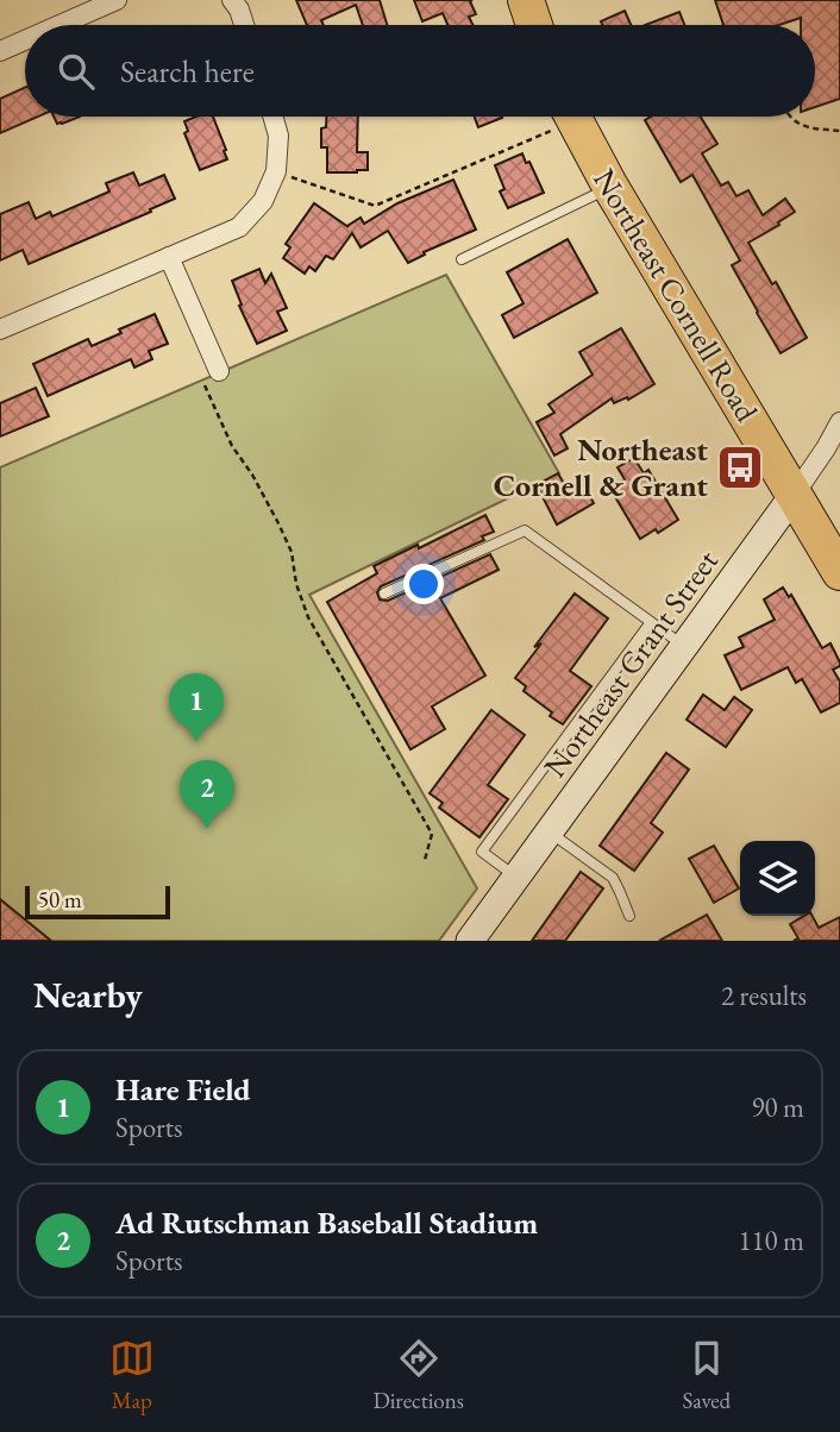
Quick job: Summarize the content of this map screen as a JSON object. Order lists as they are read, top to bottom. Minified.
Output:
{"streets":{"highway":["Northeast Cornell Road"],"street":["Northeast Grant Street"]},"crossings":[["Northeast Cornell Road","Northeast Grant Street"]],"places":{"bus stop":["Northeast Cornell & Grant"]},"scale_bar":"50 m","page":{"search":"Search here","pins":["1","2"],"scale":"50 m","heading":["Nearby","2 results"],"list":[{"mark":"1","name":"Hare Field","note":"Sports","value":"90 m"},{"mark":"2","name":"Ad Rutschman Baseball Stadium","note":"Sports","value":"110 m"}],"nav":["Map","Directions","Saved"]}}
